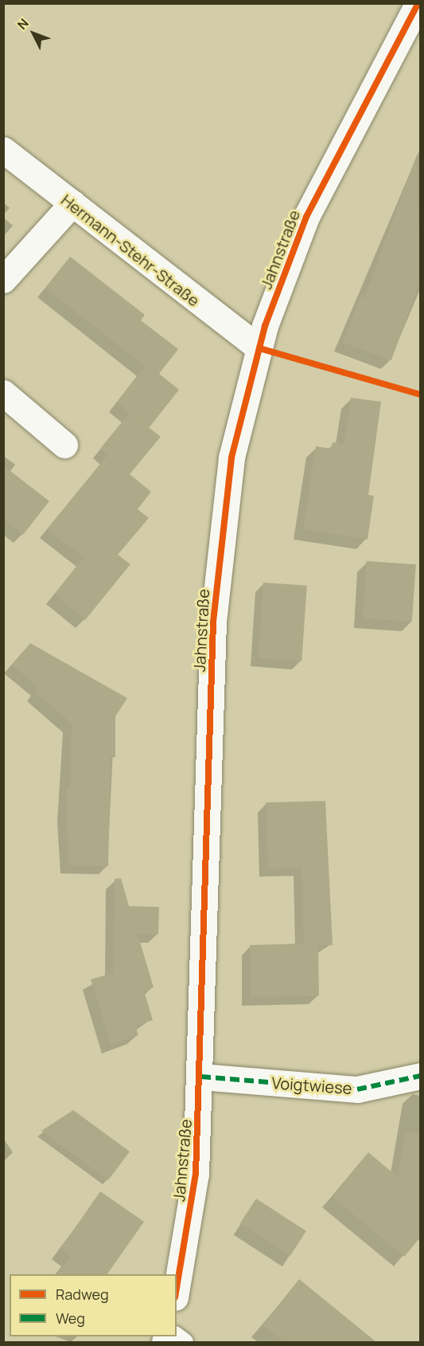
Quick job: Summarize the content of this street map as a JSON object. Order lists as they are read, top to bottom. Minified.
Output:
{"streets":{"main road":["Jahnstraße","Hermann-Stehr-Straße","Voigtwiese"]},"crossings":[["Jahnstraße","Hermann-Stehr-Straße"],["Jahnstraße","Voigtwiese"]],"legend":["Radweg","Weg"],"north":"top left"}
